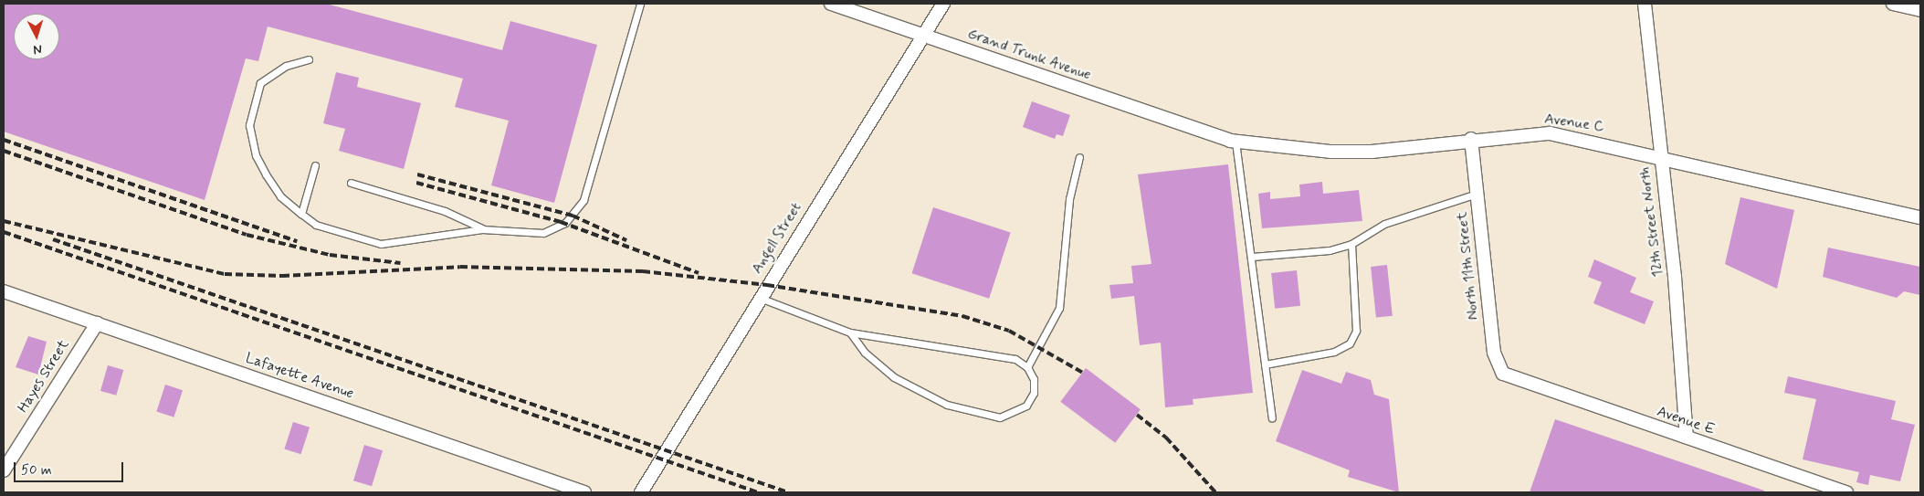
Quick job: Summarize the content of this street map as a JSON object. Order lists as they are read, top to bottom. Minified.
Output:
{"streets":{"street":["Grand Trunk Avenue","Avenue C","12th Street North","Angell Street","North 11th Street","Hayes Street","Lafayette Avenue","Avenue E"]},"crossings":[["Grand Trunk Avenue","Avenue C"],["Grand Trunk Avenue","Angell Street"],["Avenue C","12th Street North"],["Avenue C","North 11th Street"],["12th Street North","Avenue E"],["North 11th Street","Avenue E"],["Hayes Street","Lafayette Avenue"]],"scale_bar":"50 m","north":"bottom"}
